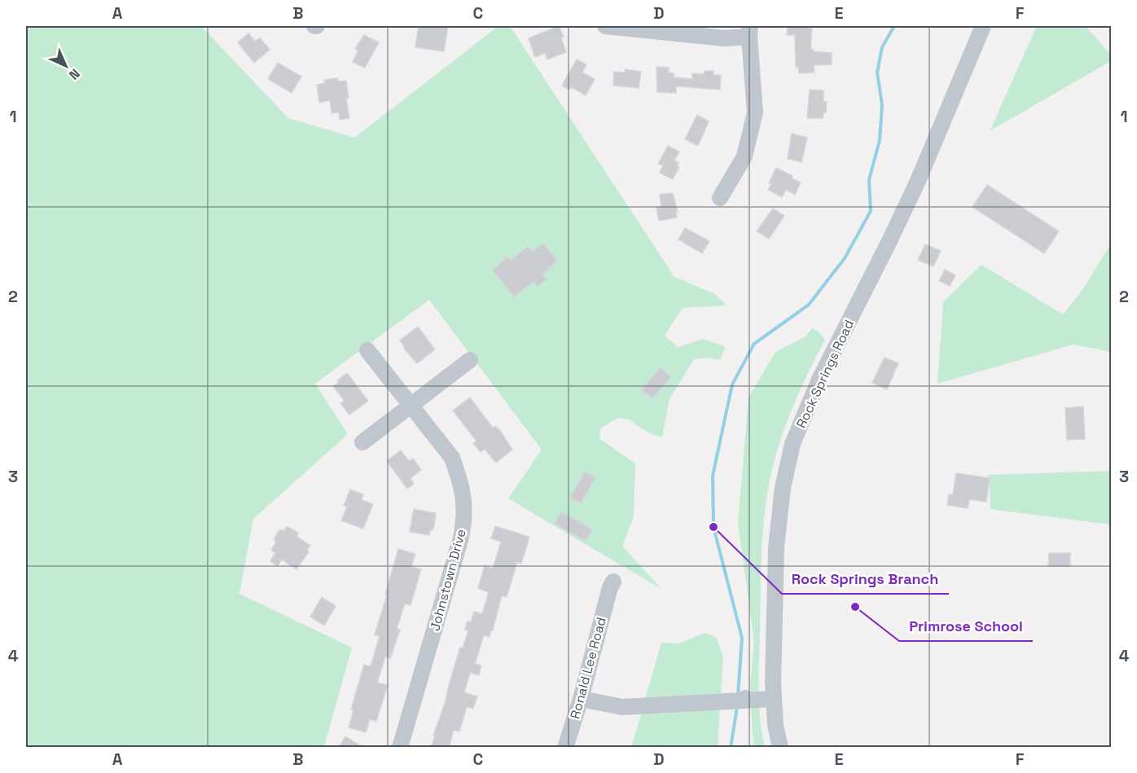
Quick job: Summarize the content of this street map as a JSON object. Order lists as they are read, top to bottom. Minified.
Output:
{"streets":{"street":["Rock Springs Road","Johnstown Drive","Ronald Lee Road"]},"places":["Rock Springs Branch","Primrose School"],"north":"bottom right","grid":{"columns":["A","B","C","D","E","F"],"rows":["1","2","3","4"]}}
